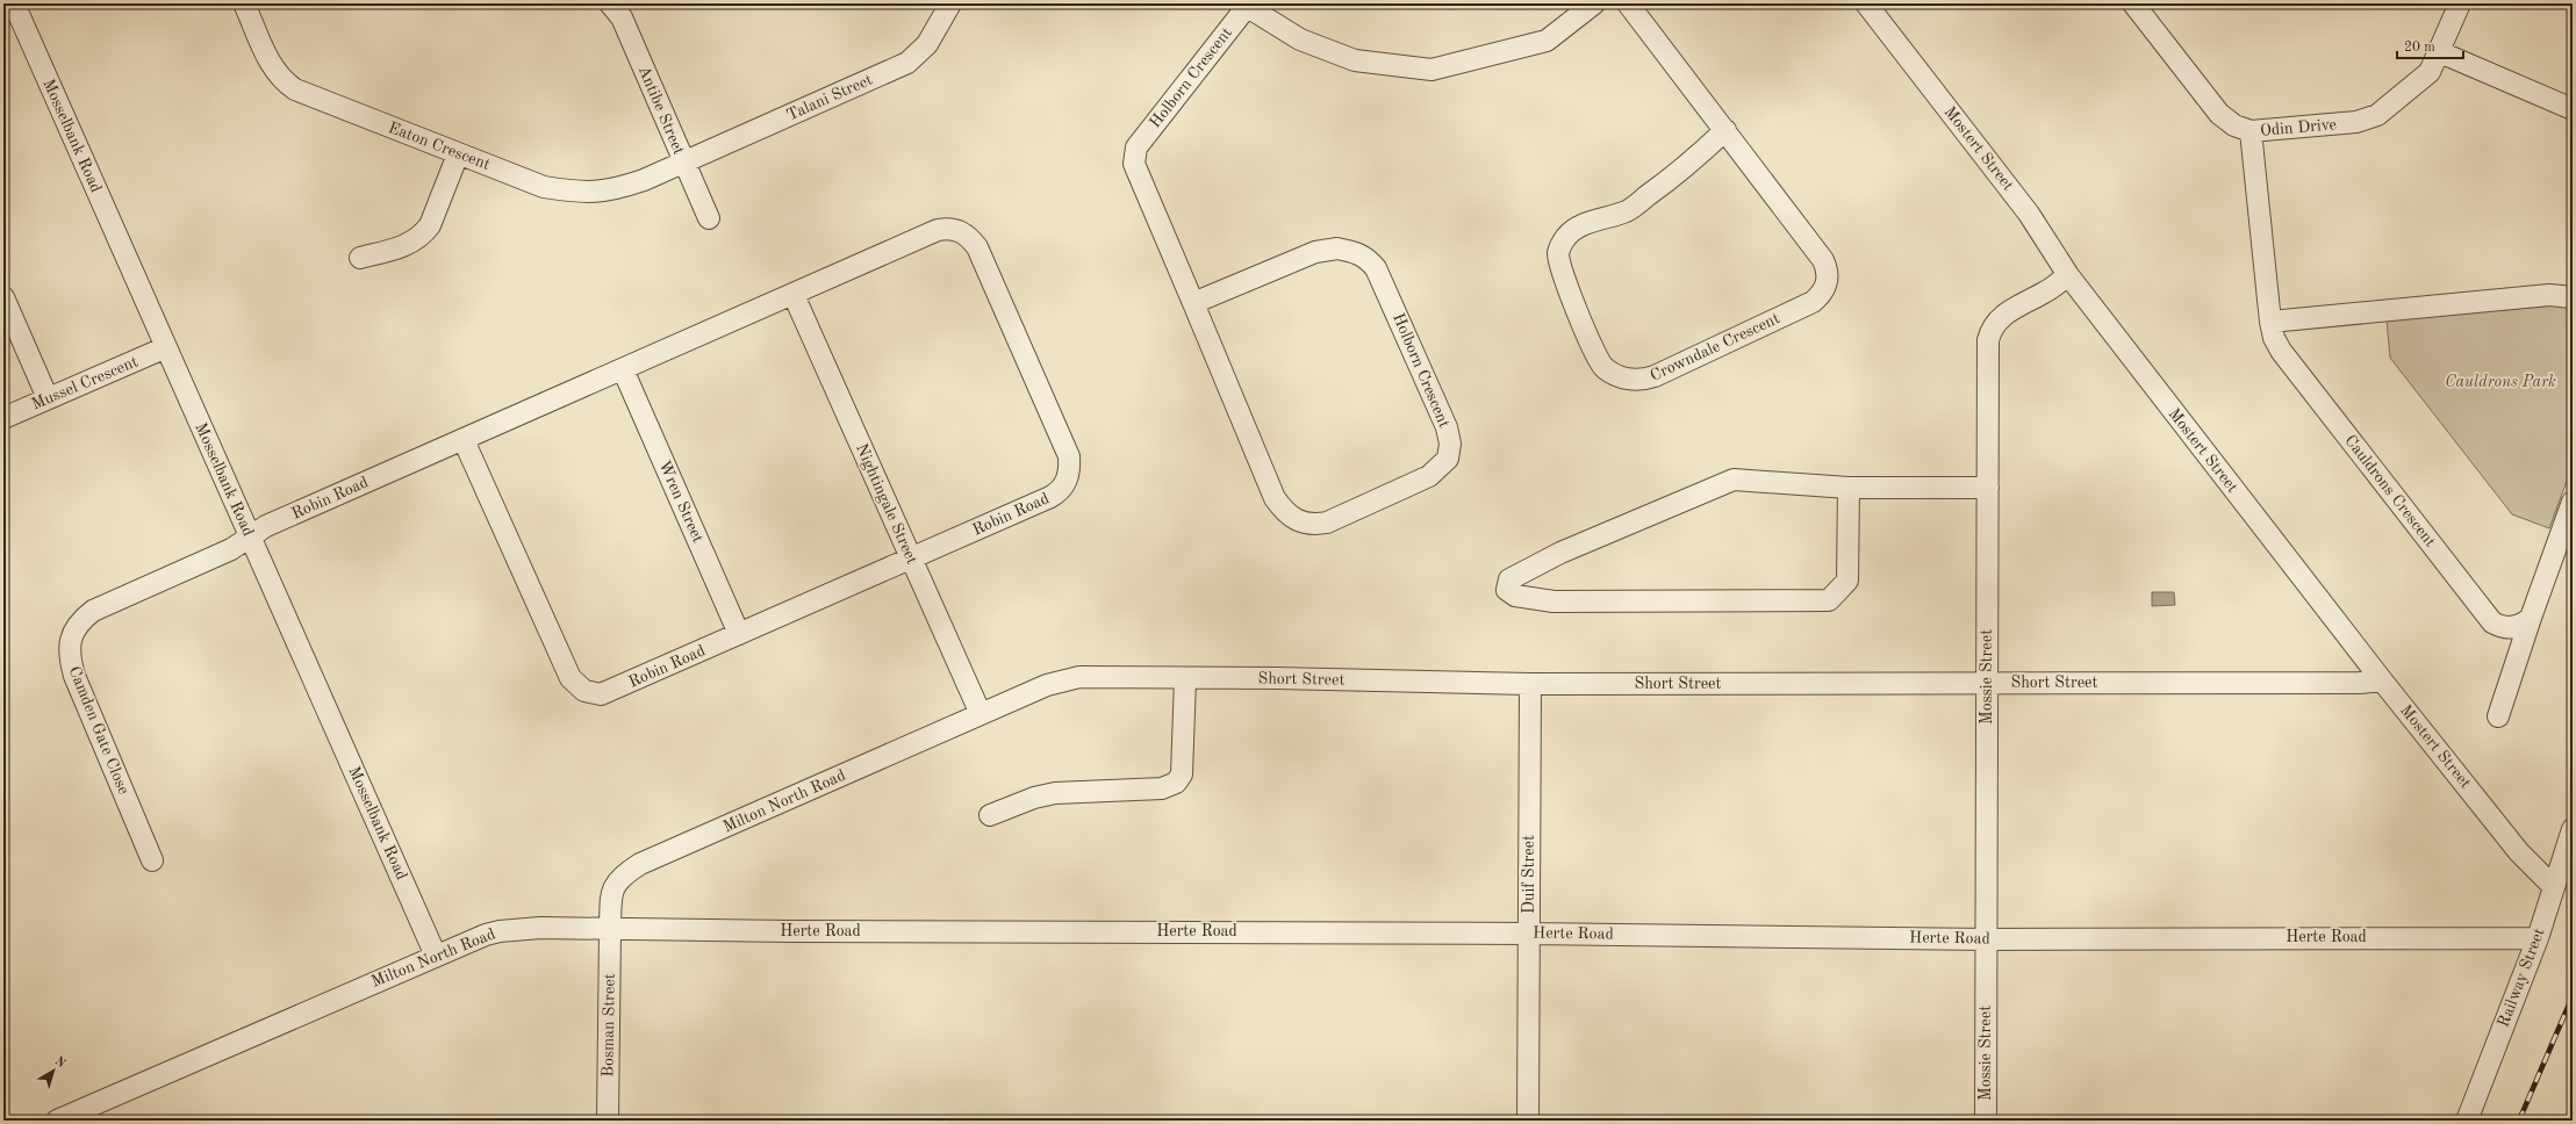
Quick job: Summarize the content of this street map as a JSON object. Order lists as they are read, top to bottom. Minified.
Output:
{"streets":{"street":["Holborn Crescent","Talani Street","Antibe Street","Odin Drive","Mosselbank Road","Eaton Crescent","Mostert Street","Crowndale Crescent","Mussel Crescent","Cauldrons Crescent","Robin Road","Wren Street","Nightingale Street","Mossie Street","Short Street","Camden Gate Close","Milton North Road","Duif Street","Herte Road","Railway Street","Bosman Street"]},"crossings":[["Talani Street","Antibe Street"],["Talani Street","Eaton Crescent"],["Antibe Street","Eaton Crescent"],["Odin Drive","Cauldrons Crescent"],["Mosselbank Road","Mussel Crescent"],["Mosselbank Road","Robin Road"],["Mosselbank Road","Camden Gate Close"],["Mosselbank Road","Milton North Road"],["Mostert Street","Mossie Street"],["Mostert Street","Short Street"],["Mostert Street","Railway Street"],["Robin Road","Wren Street"],["Robin Road","Nightingale Street"],["Robin Road","Camden Gate Close"],["Nightingale Street","Short Street"],["Nightingale Street","Milton North Road"],["Mossie Street","Short Street"],["Mossie Street","Herte Road"],["Short Street","Milton North Road"],["Short Street","Duif Street"],["Milton North Road","Herte Road"],["Milton North Road","Bosman Street"],["Duif Street","Herte Road"],["Herte Road","Railway Street"],["Herte Road","Bosman Street"]],"parks":["Cauldrons Park"],"scale_bar":"20 m","north":"top right"}
